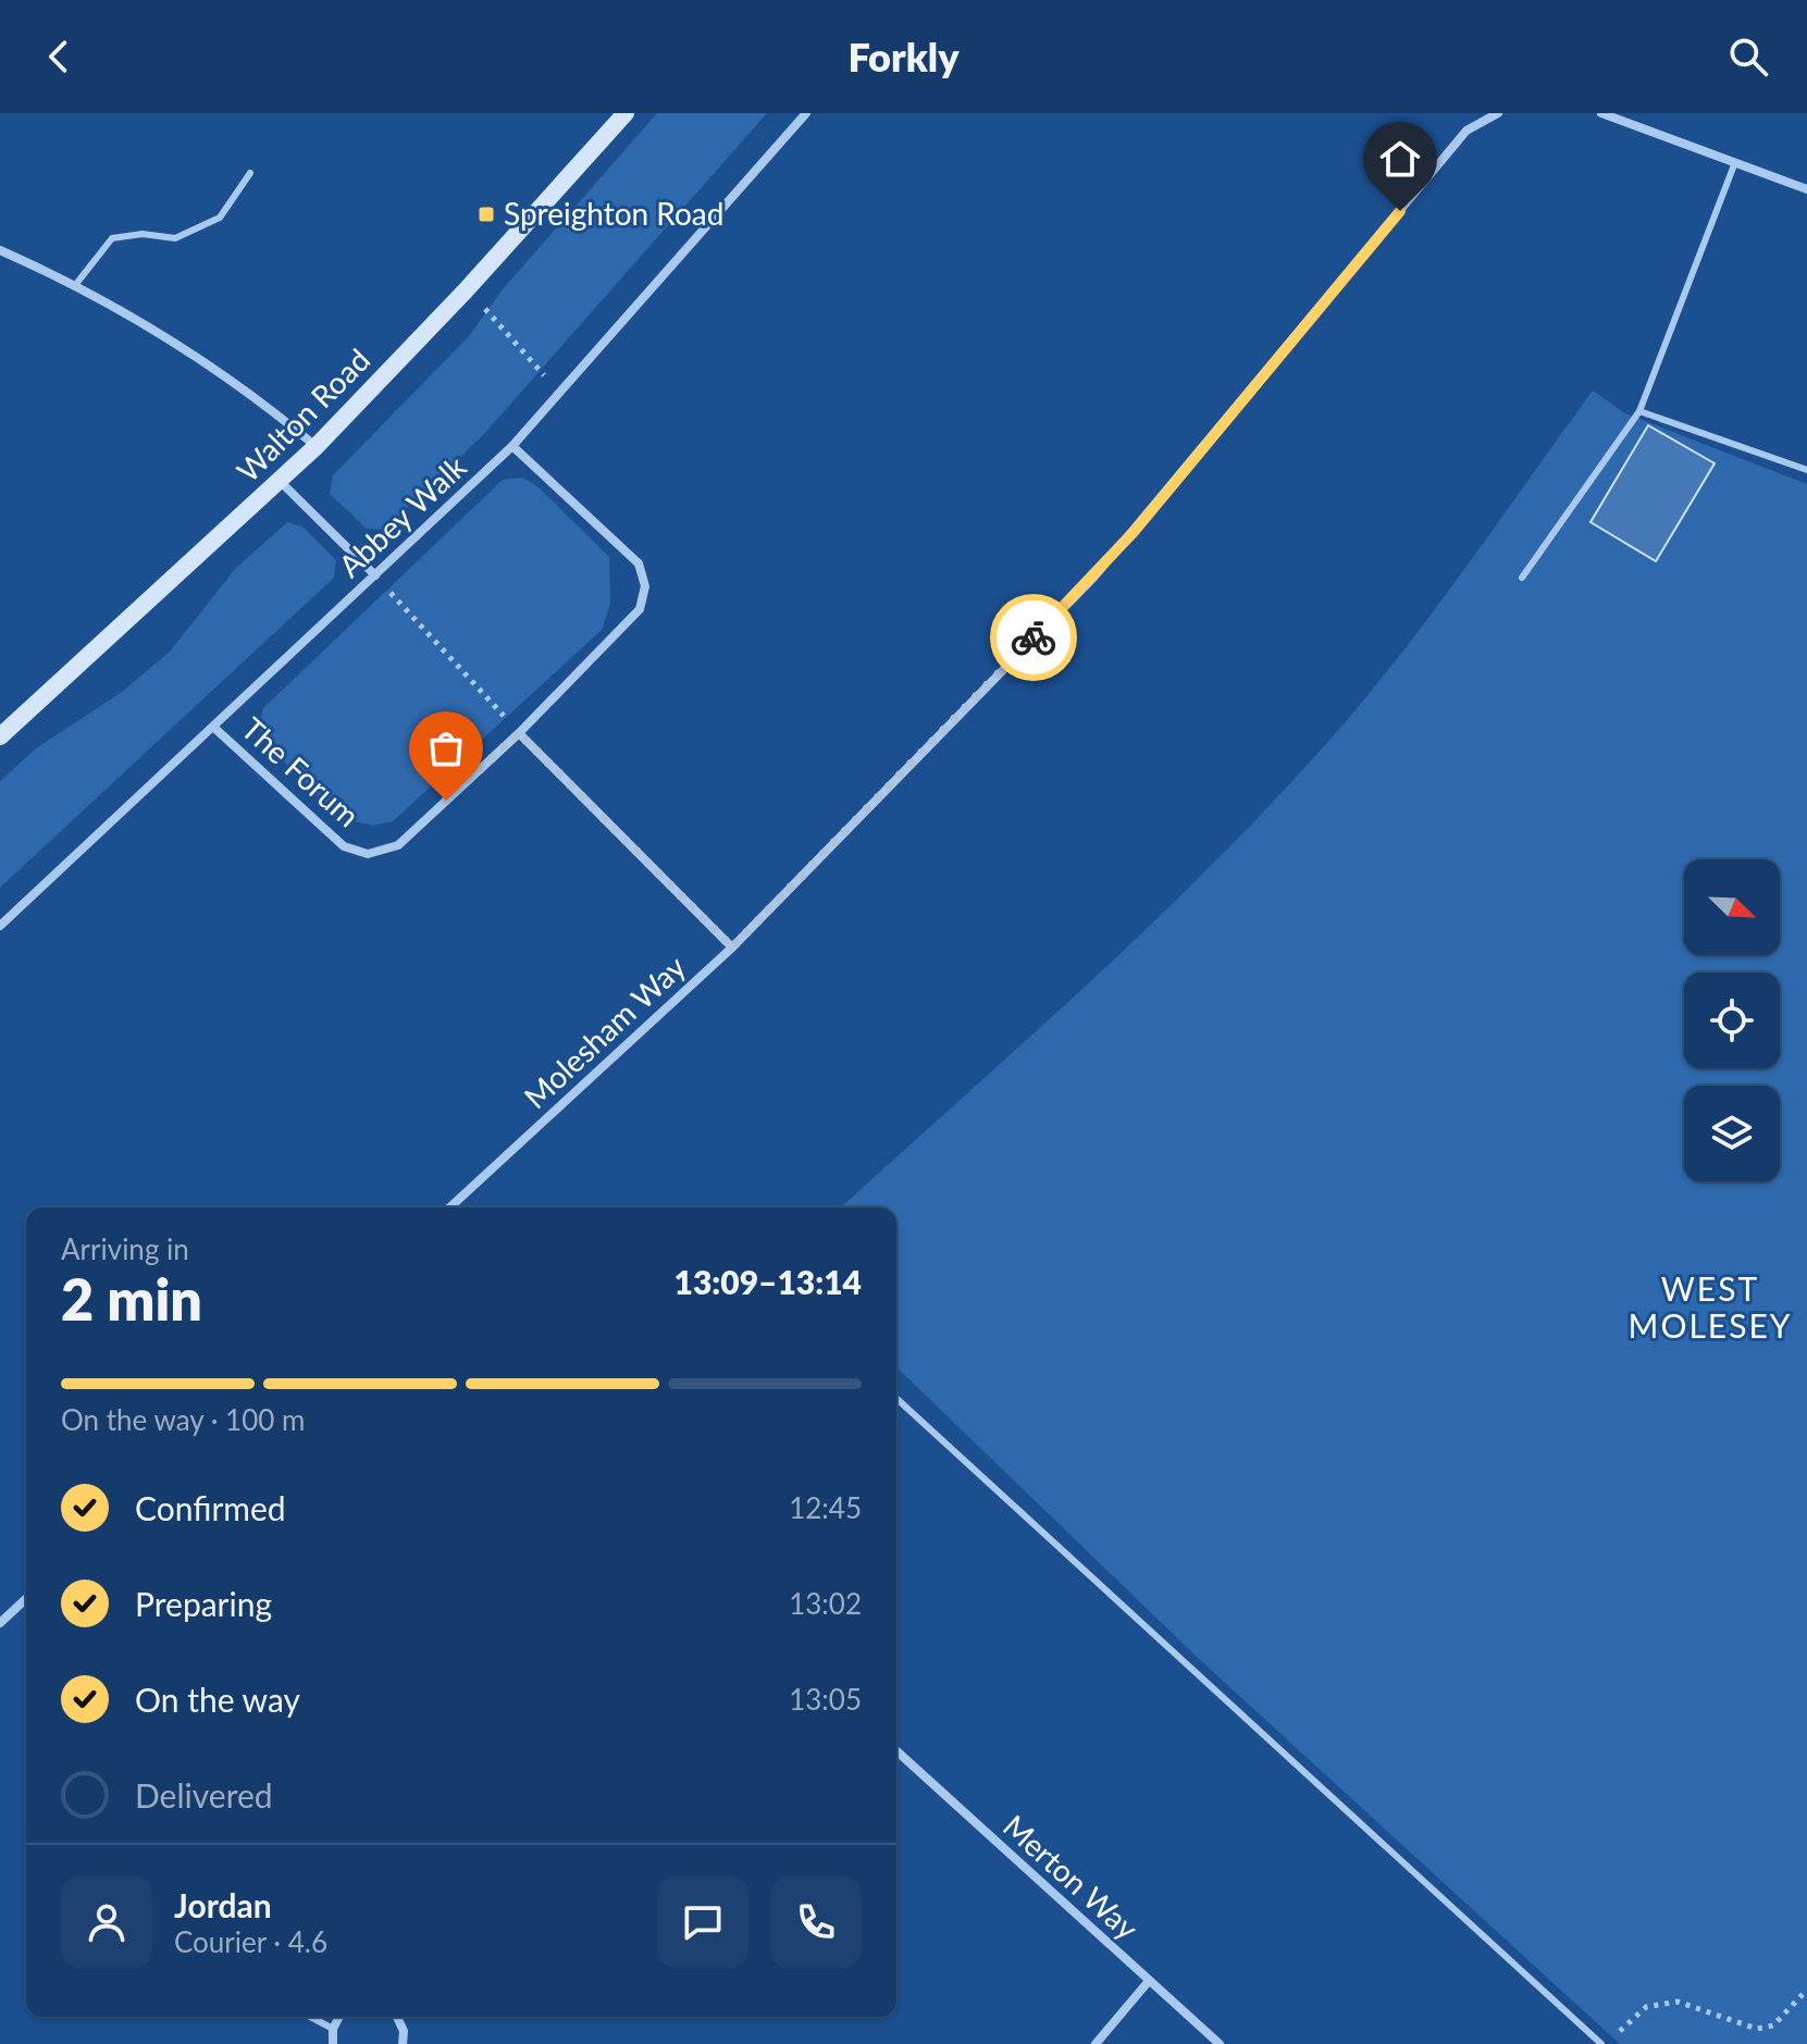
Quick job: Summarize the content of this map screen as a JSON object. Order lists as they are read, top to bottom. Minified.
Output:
{"streets":{"main road":["Walton Road"],"street":["Abbey Walk","The Forum","Molesham Way","Merton Way"]},"crossings":[["Abbey Walk","The Forum"]],"districts":["WEST MOLESEY"],"places":{"transit":["Spreighton Road"]},"north":"bottom right","page":{"header":"Forkly","heading":["2 min","Arriving in","13:09–13:14"],"panel":["Jordan","Courier · 4.6"],"bar":"On the way · 100 m","list":[["Confirmed","12:45"],["Preparing","13:02"],["On the way","13:05"],"Delivered"]}}
